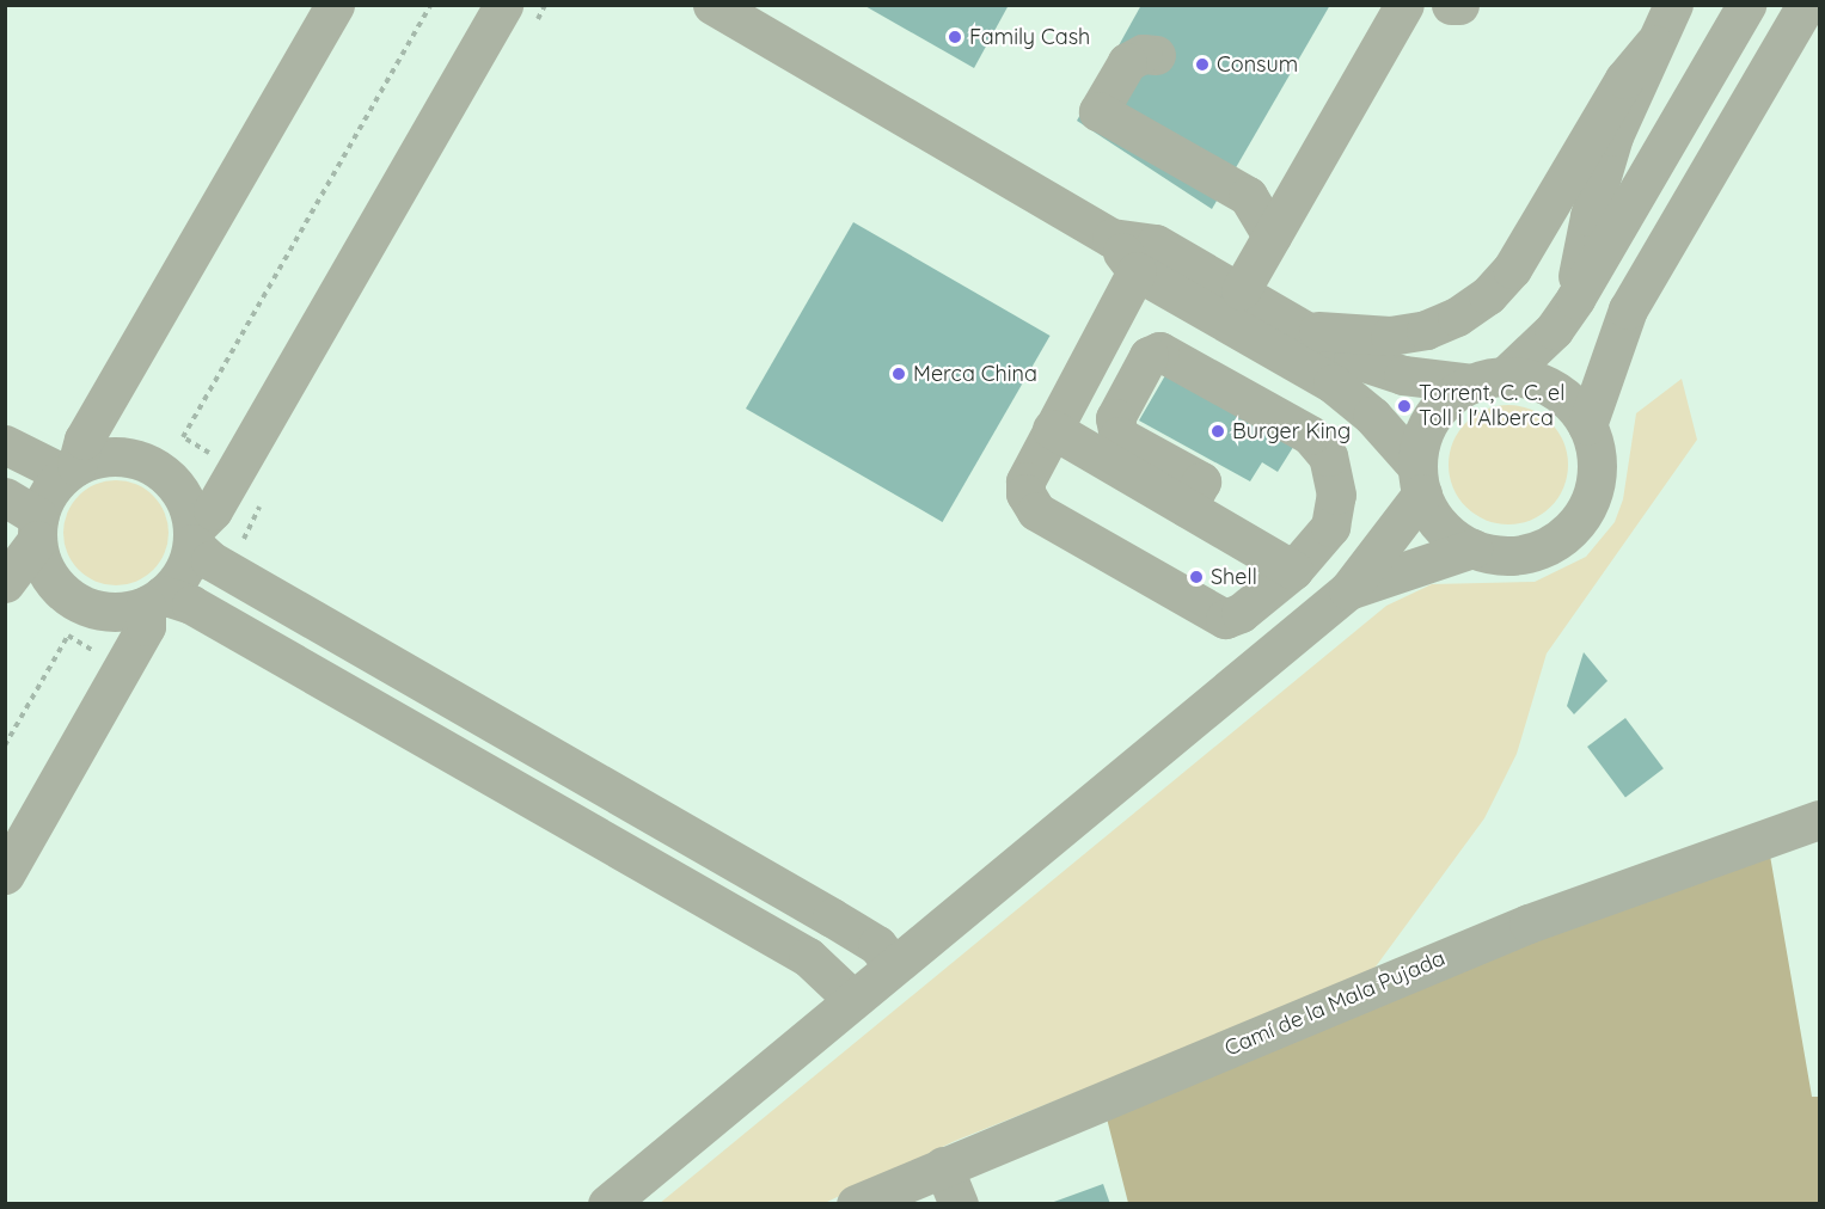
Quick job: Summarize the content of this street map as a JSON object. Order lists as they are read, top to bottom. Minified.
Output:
{"streets":{"street":["Camí de la Mala Pujada"]},"places":["Family Cash","Consum","Merca China","Torrent, C. C. el Toll i l'Alberca","Burger King","Shell"]}
